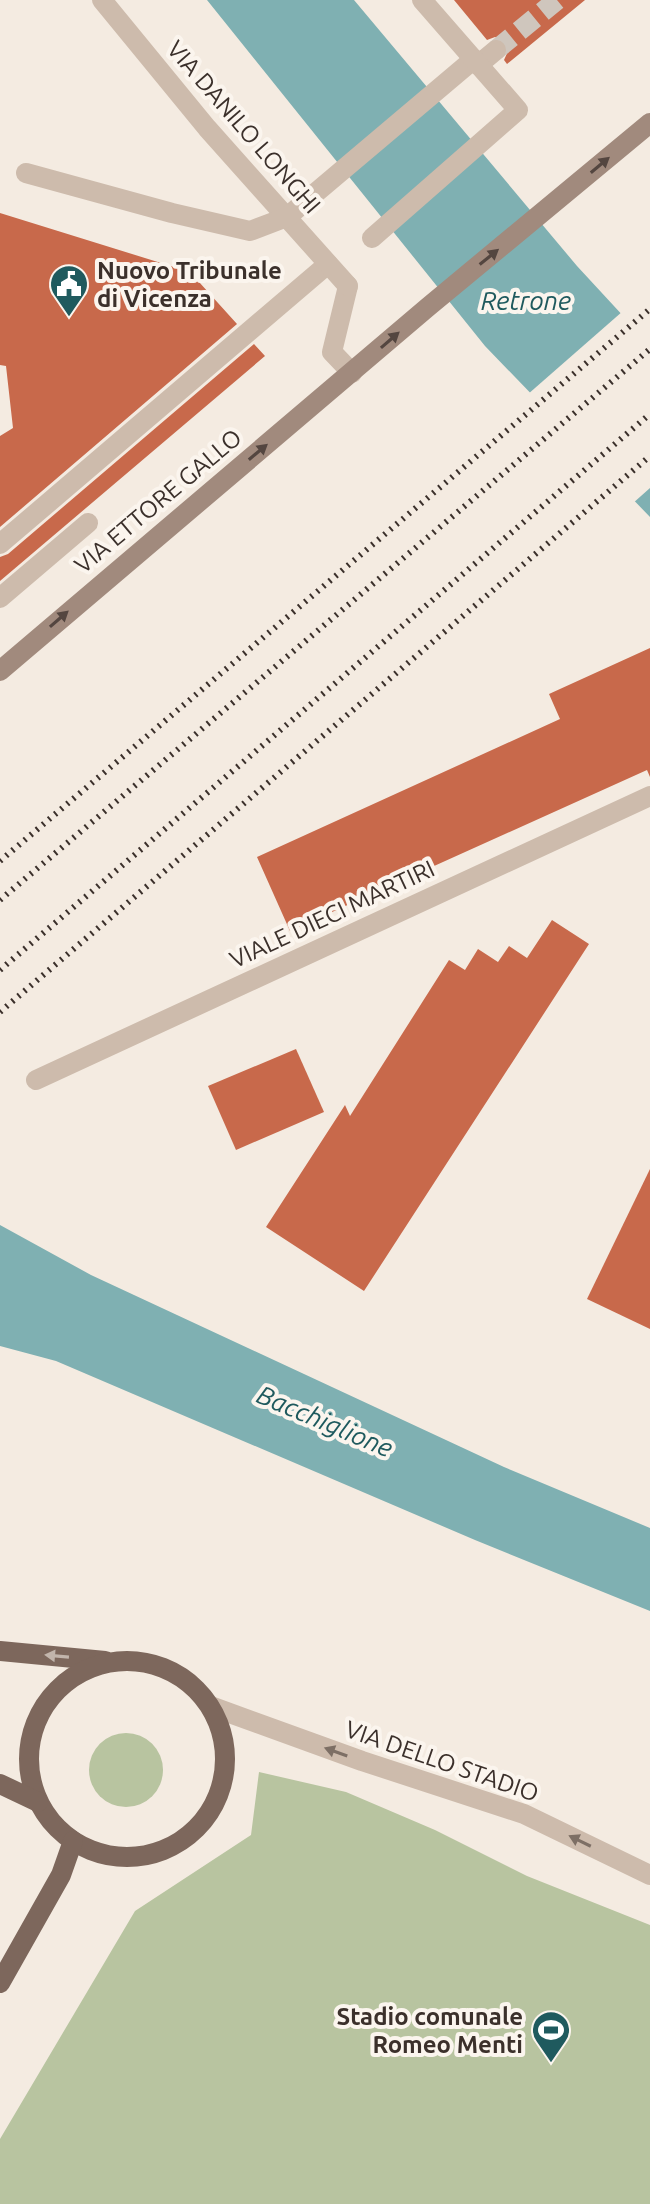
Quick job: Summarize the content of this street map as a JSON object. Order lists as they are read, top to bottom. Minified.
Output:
{"streets":{"main road":["VIA ETTORE GALLO","VIA DELLO STADIO"],"street":["VIA DANILO LONGHI","VIALE DIECI MARTIRI"]},"crossings":[["VIA DANILO LONGHI","VIA ETTORE GALLO"]],"one_way":["VIA ETTORE GALLO","VIA DELLO STADIO"],"water":["Retrone","Bacchiglione"],"places":{"public building":["Nuovo Tribunale di Vicenza"],"sports":["Stadio comunale Romeo Menti"]}}
